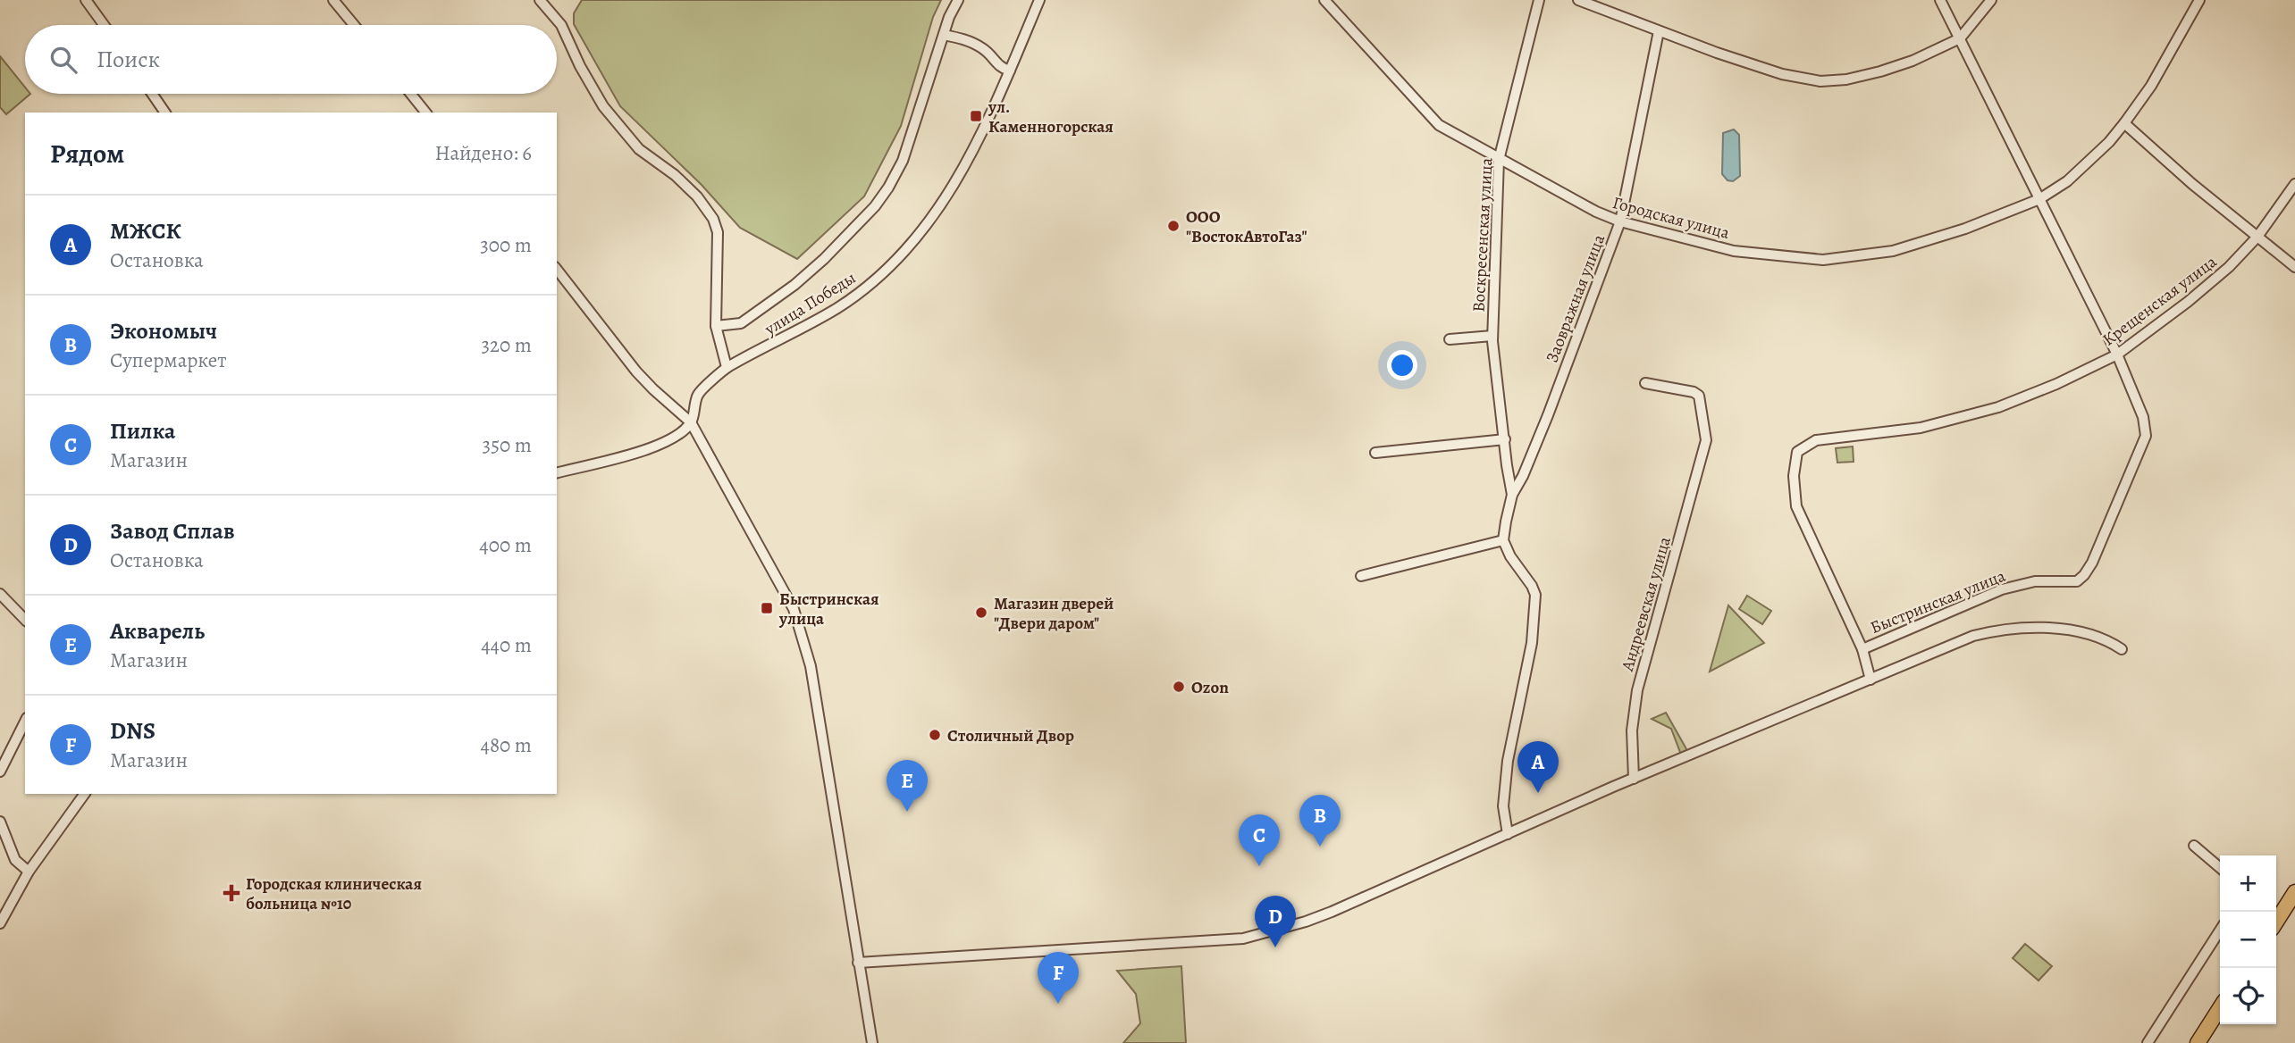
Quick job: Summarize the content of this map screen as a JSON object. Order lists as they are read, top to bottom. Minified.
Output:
{"streets":{"street":["Городская улица","Воскресенская улица","Заовражная улица","Крещенская улица","улица Победы","Быстринская улица","Андреевская улица"]},"crossings":[["Городская улица","Воскресенская улица"],["Городская улица","Заовражная улица"],["Воскресенская улица","Заовражная улица"],["Крещенская улица","Быстринская улица"]],"places":{"transit":["ул. Каменногорская","Быстринская улица"],"other":["ООО \"ВостокАвтоГаз\"","Магазин дверей \"Двери даром\"","Ozon","Столичный Двор"],"health":["Городская клиническая больница №10"]},"page":{"search":"Поиск","heading":["Рядом","Найдено: 6"],"list":[{"mark":"A","name":"МЖСК","note":"Остановка","value":"300 m"},{"mark":"B","name":"Экономыч","note":"Супермаркет","value":"320 m"},{"mark":"C","name":"Пилка","note":"Магазин","value":"350 m"},{"mark":"D","name":"Завод Сплав","note":"Остановка","value":"400 m"},{"mark":"E","name":"Акварель","note":"Магазин","value":"440 m"},{"mark":"F","name":"DNS","note":"Магазин","value":"480 m"}],"pins":["A","E","B","C","D","F"],"map_buttons":["+","−"]}}
